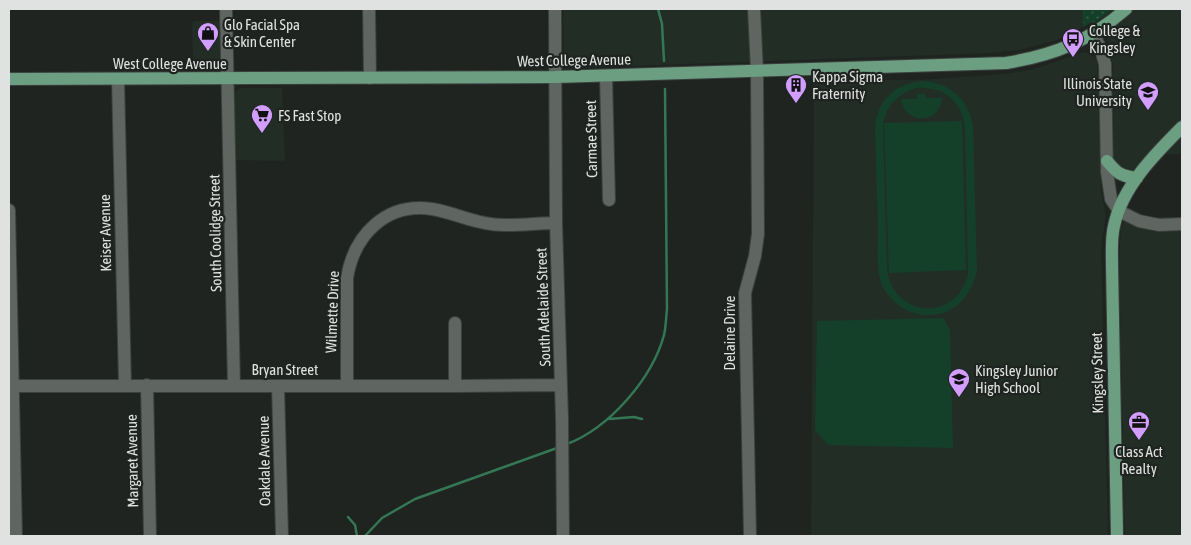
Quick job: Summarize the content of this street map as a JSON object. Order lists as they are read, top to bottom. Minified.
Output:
{"streets":{"main road":["West College Avenue","Kingsley Street"],"street":["Carmae Street","Keiser Avenue","South Coolidge Street","South Adelaide Street","Wilmette Drive","Delaine Drive","Bryan Street","Margaret Avenue","Oakdale Avenue"]},"crossings":[["West College Avenue","Carmae Street"],["West College Avenue","Keiser Avenue"],["West College Avenue","South Coolidge Street"],["West College Avenue","South Adelaide Street"],["West College Avenue","Delaine Drive"],["Keiser Avenue","Bryan Street"],["South Coolidge Street","Bryan Street"],["South Adelaide Street","Wilmette Drive"],["South Adelaide Street","Bryan Street"],["Wilmette Drive","Bryan Street"],["Bryan Street","Margaret Avenue"],["Bryan Street","Oakdale Avenue"]],"places":{"shop":["Glo Facial Spa & Skin Center"],"bus stop":["College & Kingsley"],"building":["Kappa Sigma Fraternity"],"school or university":["Illinois State University","Kingsley Junior High School"],"supermarket":["FS Fast Stop"],"office":["Class Act Realty"]}}
